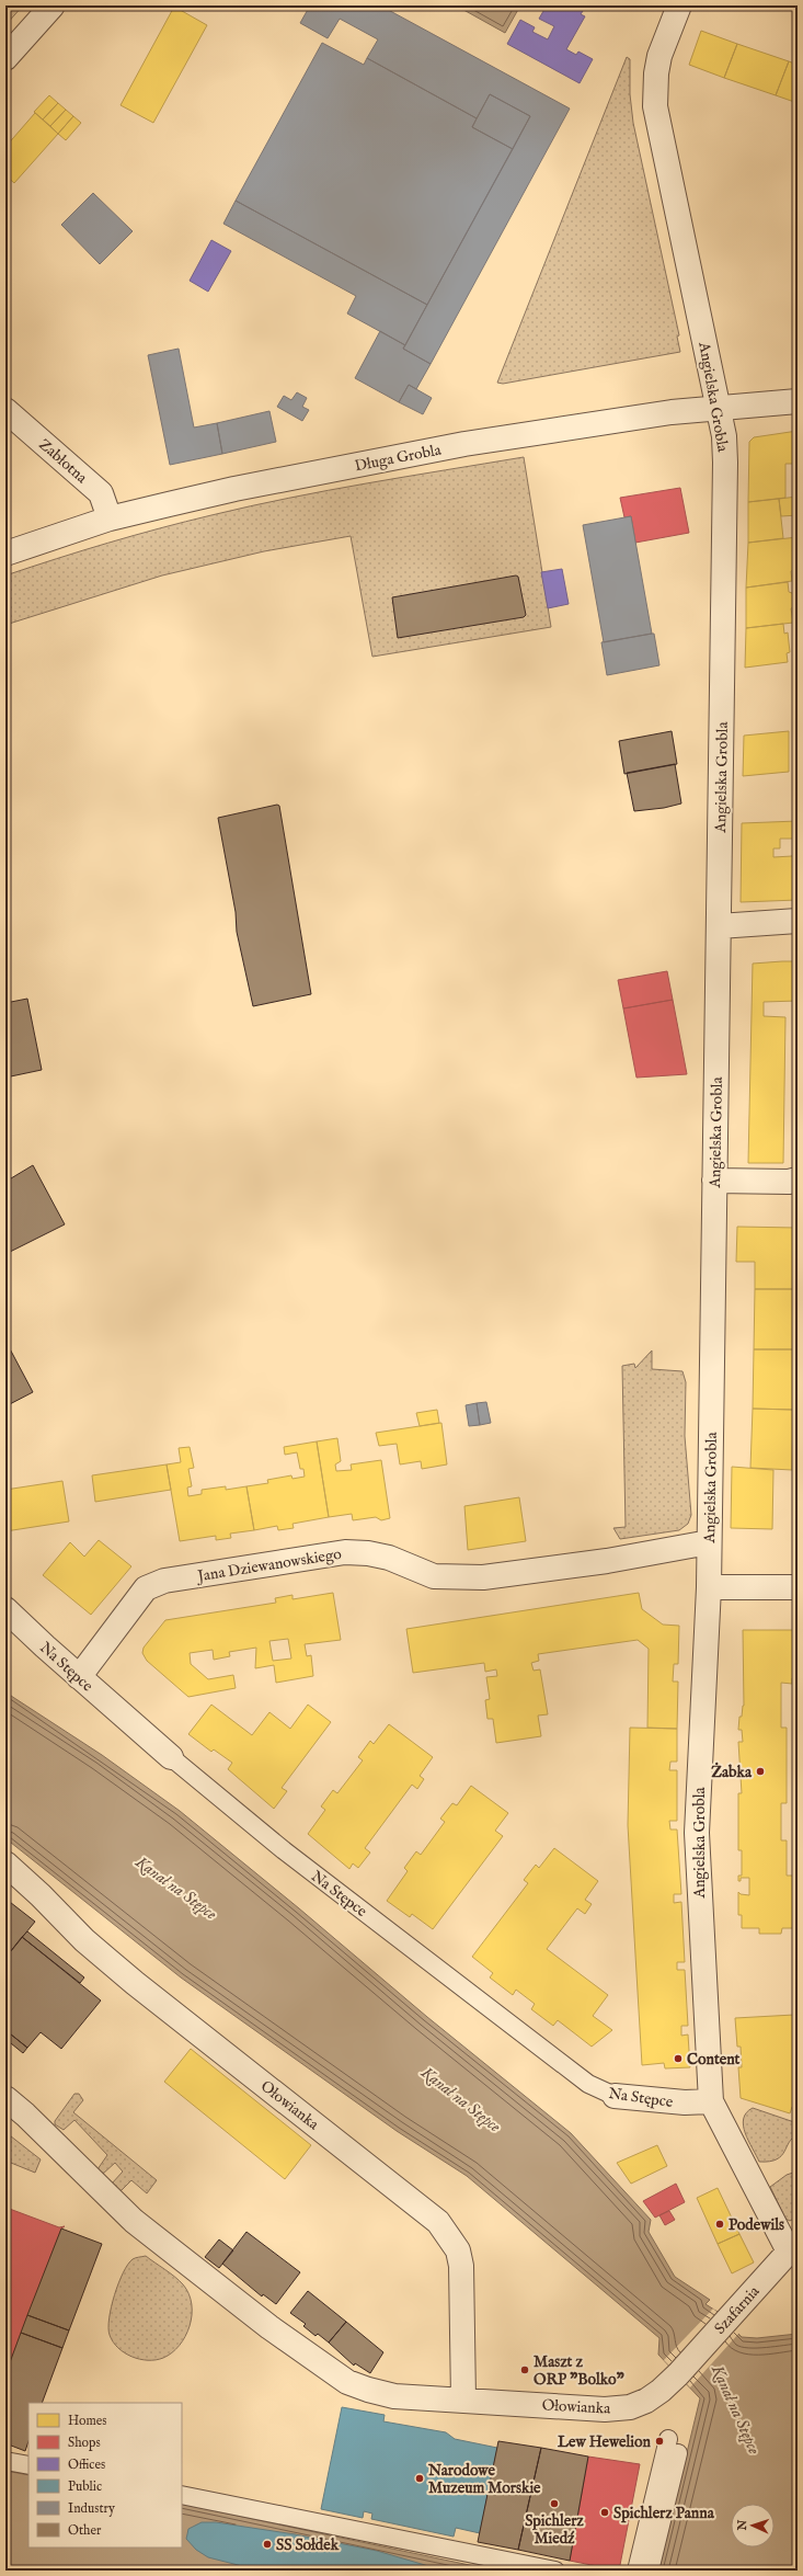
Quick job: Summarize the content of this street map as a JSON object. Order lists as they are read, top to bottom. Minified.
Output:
{"streets":{"street":["Angielska Grobla","Długa Grobla","Zabłotna","Jana Dziewanowskiego","Na Stępce","Ołowianka","Szafarnia"]},"crossings":[["Angielska Grobla","Długa Grobla"],["Angielska Grobla","Jana Dziewanowskiego"],["Angielska Grobla","Na Stępce"],["Angielska Grobla","Szafarnia"],["Długa Grobla","Zabłotna"],["Jana Dziewanowskiego","Na Stępce"],["Ołowianka","Szafarnia"]],"water":["Kanał na Stępce"],"places":["Żabka","Content","Podewils","Maszt z ORP \"Bolko\"","Lew Hewelion","Narodowe Muzeum Morskie","Spichlerz Miedź","Spichlerz Panna","SS Sołdek"],"legend":["Homes","Shops","Offices","Public","Industry","Other"],"north":"left"}
